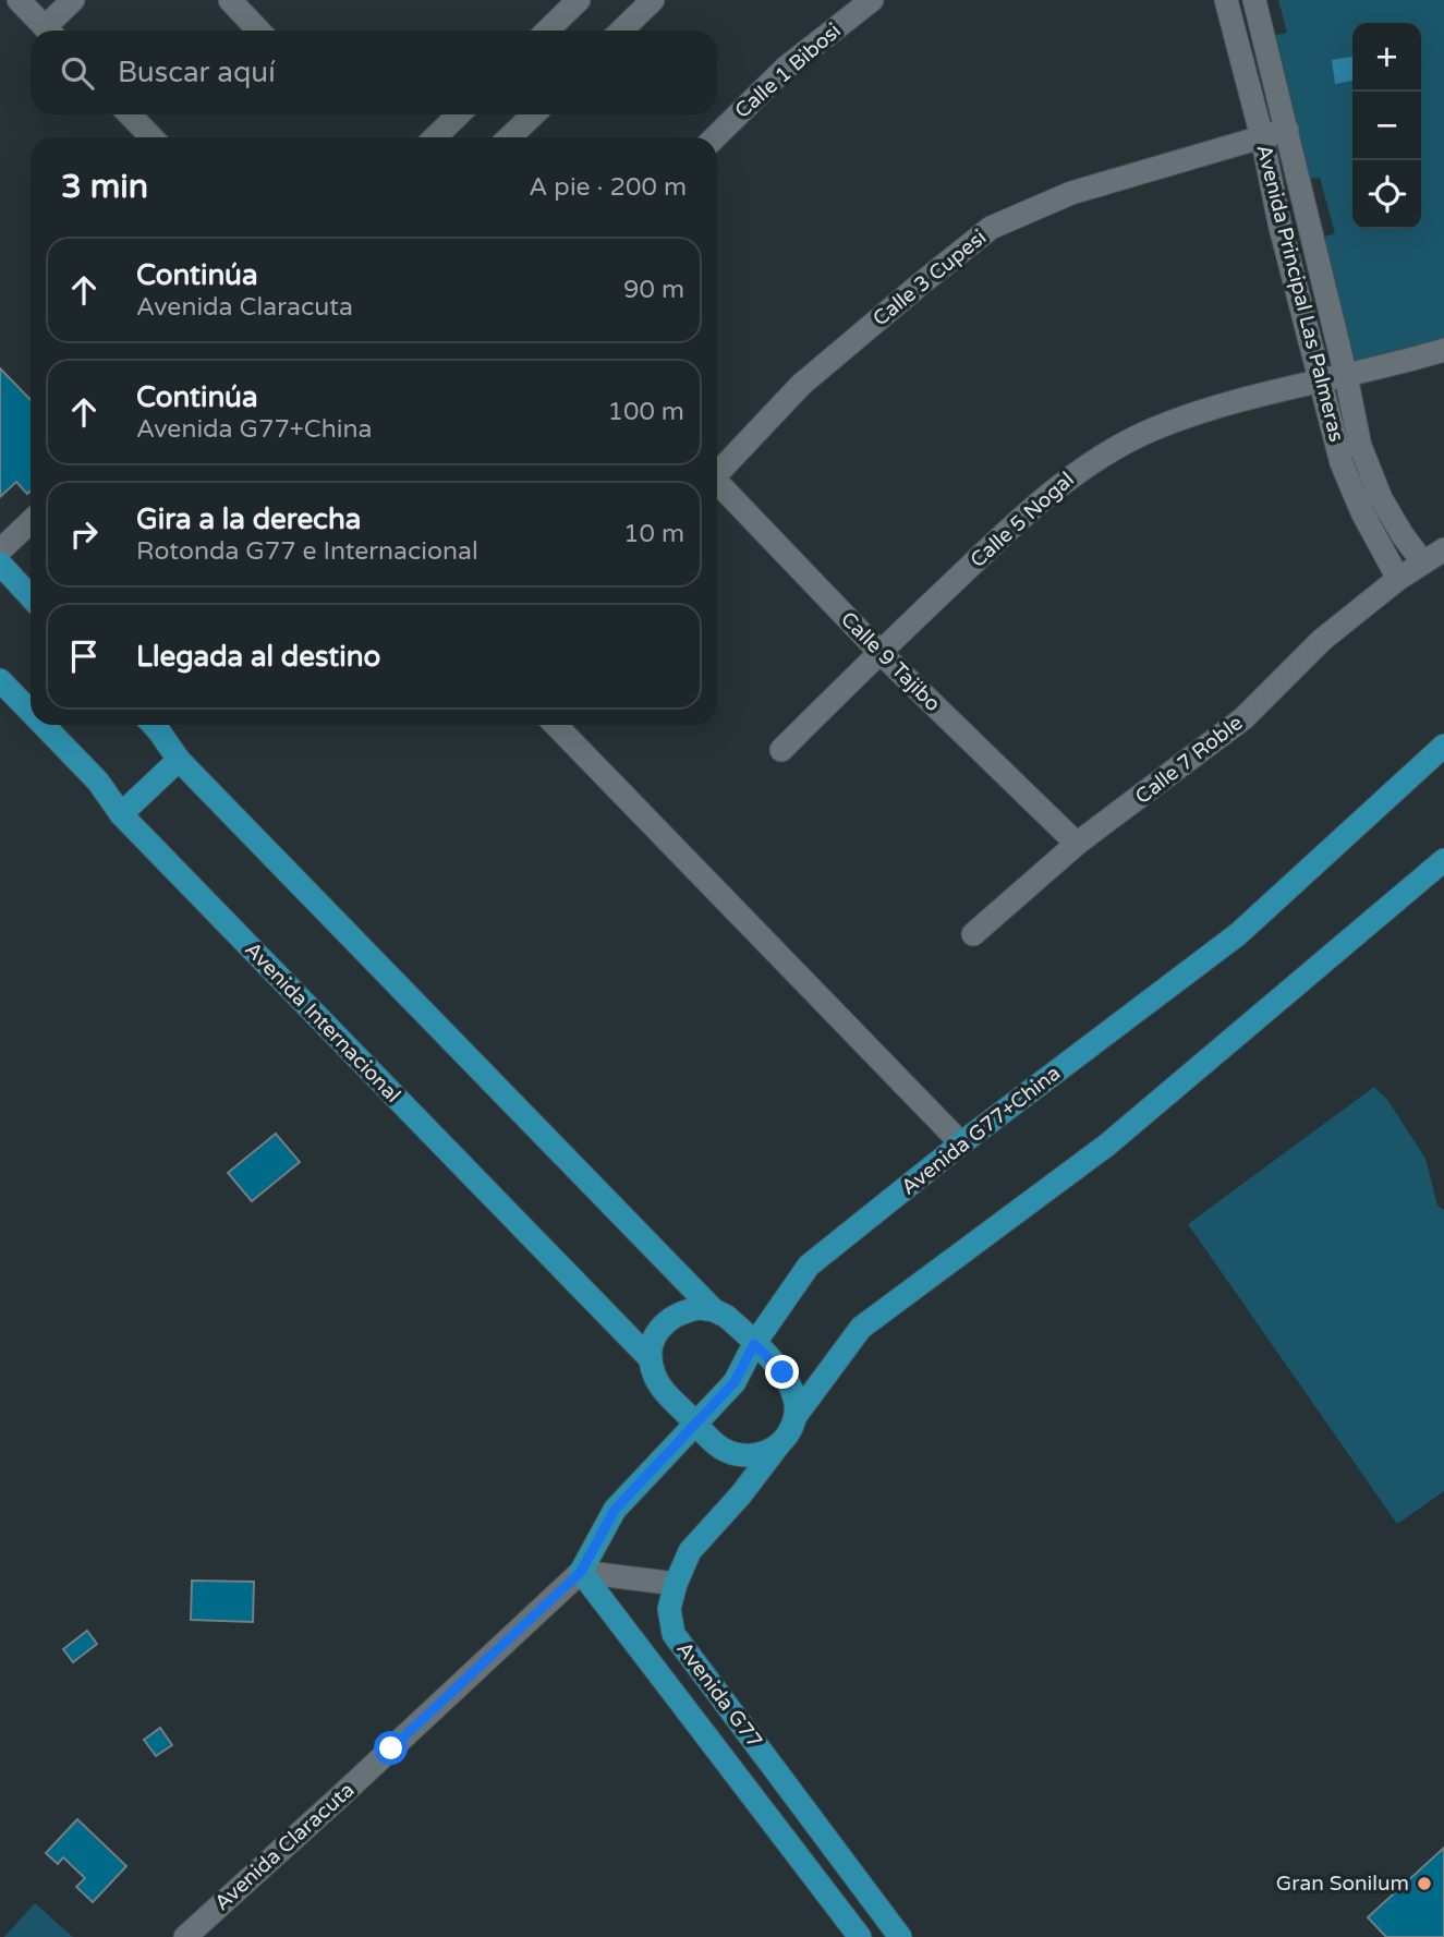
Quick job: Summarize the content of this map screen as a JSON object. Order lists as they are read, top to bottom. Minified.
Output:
{"streets":{"main road":["Avenida Internacional","Avenida G77+China","Avenida G77"],"street":["Calle 1 Bibosi","Calle 3 Cupesi","Avenida Principal Las Palmeras","Calle 5 Nogal","Calle 9 Tajibo","Calle 7 Roble","Avenida Claracuta"]},"crossings":[["Calle 3 Cupesi","Avenida Principal Las Palmeras"],["Avenida Principal Las Palmeras","Calle 5 Nogal"],["Avenida Principal Las Palmeras","Calle 7 Roble"],["Calle 5 Nogal","Calle 9 Tajibo"],["Calle 9 Tajibo","Calle 7 Roble"],["Avenida Internacional","Avenida G77+China"],["Avenida G77+China","Avenida G77"],["Avenida G77+China","Avenida Claracuta"],["Avenida G77","Avenida Claracuta"]],"places":["Gran Sonilum"],"page":{"map_buttons":["+","−"],"search":"Buscar aquí","heading":["3 min","A pie · 200 m"],"list":[["Continúa","Avenida Claracuta","90 m"],["Continúa","Avenida G77+China","100 m"],["Gira a la derecha","Rotonda G77 e Internacional","10 m"],"Llegada al destino"]}}
